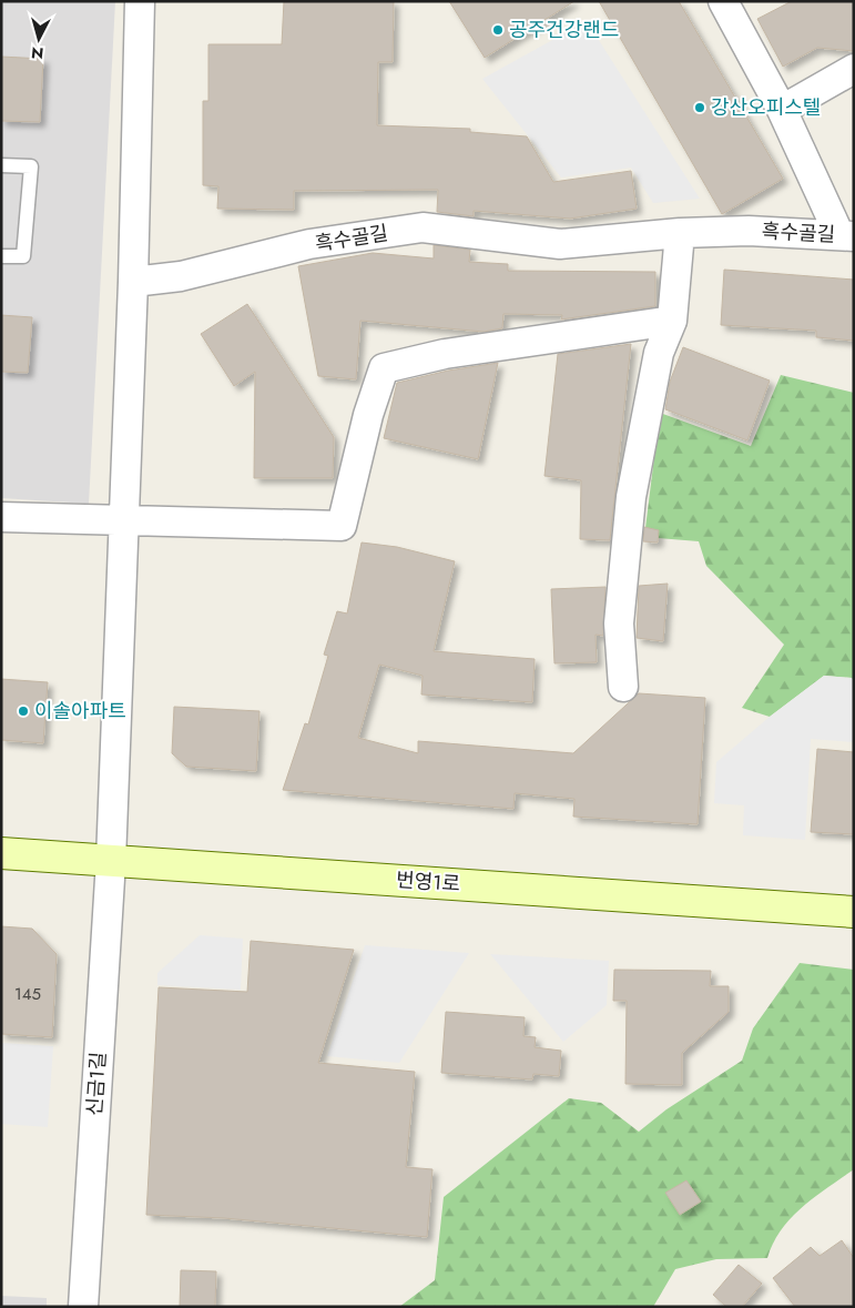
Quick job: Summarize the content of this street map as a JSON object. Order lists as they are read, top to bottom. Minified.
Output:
{"streets":{"main road":["번영1로"],"street":["흑수골길","신금1길"]},"crossings":[["흑수골길","신금1길"],["번영1로","신금1길"]],"places":["공주건강랜드","강산오피스텔","이솔아파트"],"house_numbers":["145"],"north":"bottom"}
